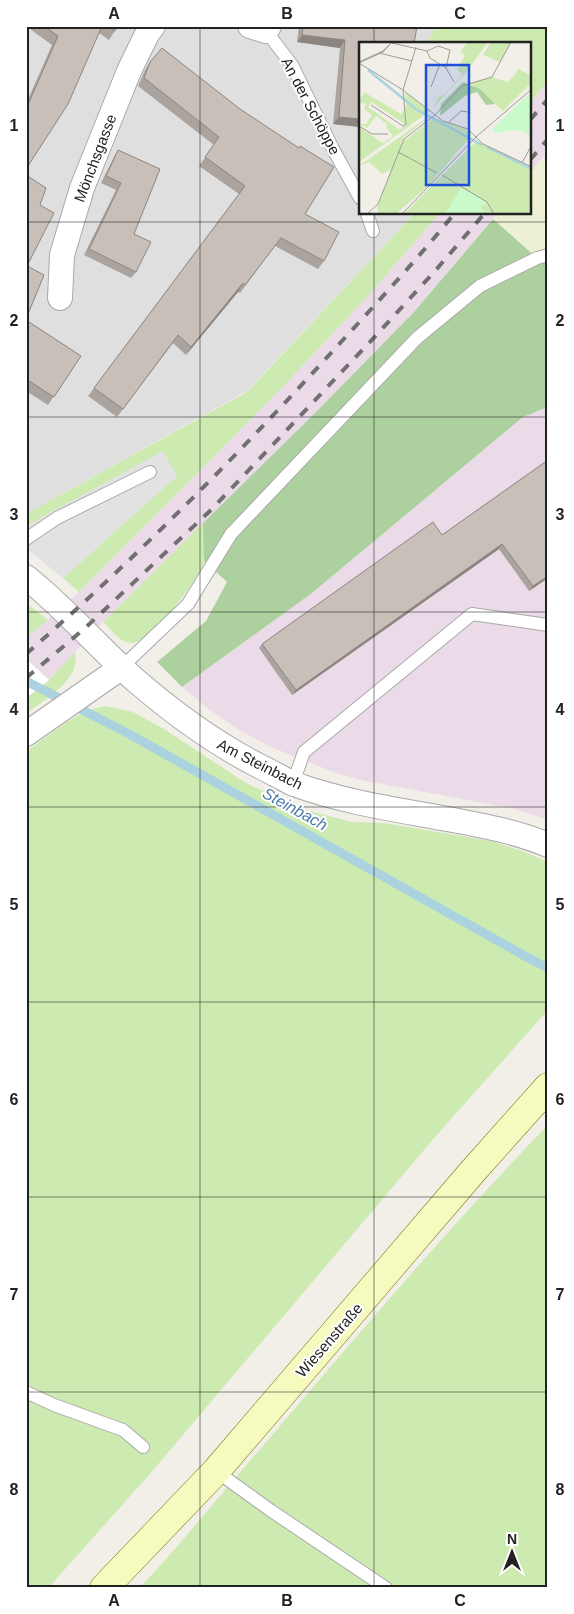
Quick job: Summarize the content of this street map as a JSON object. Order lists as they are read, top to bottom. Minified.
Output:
{"streets":{"street":["Mönchsgasse","Am Steinbach","Wiesenstraße"],"lane":["An der Schöppe"]},"water":["Steinbach"],"north":"top","grid":{"columns":["A","B","C"],"rows":["1","2","3","4","5","6","7","8"]}}
